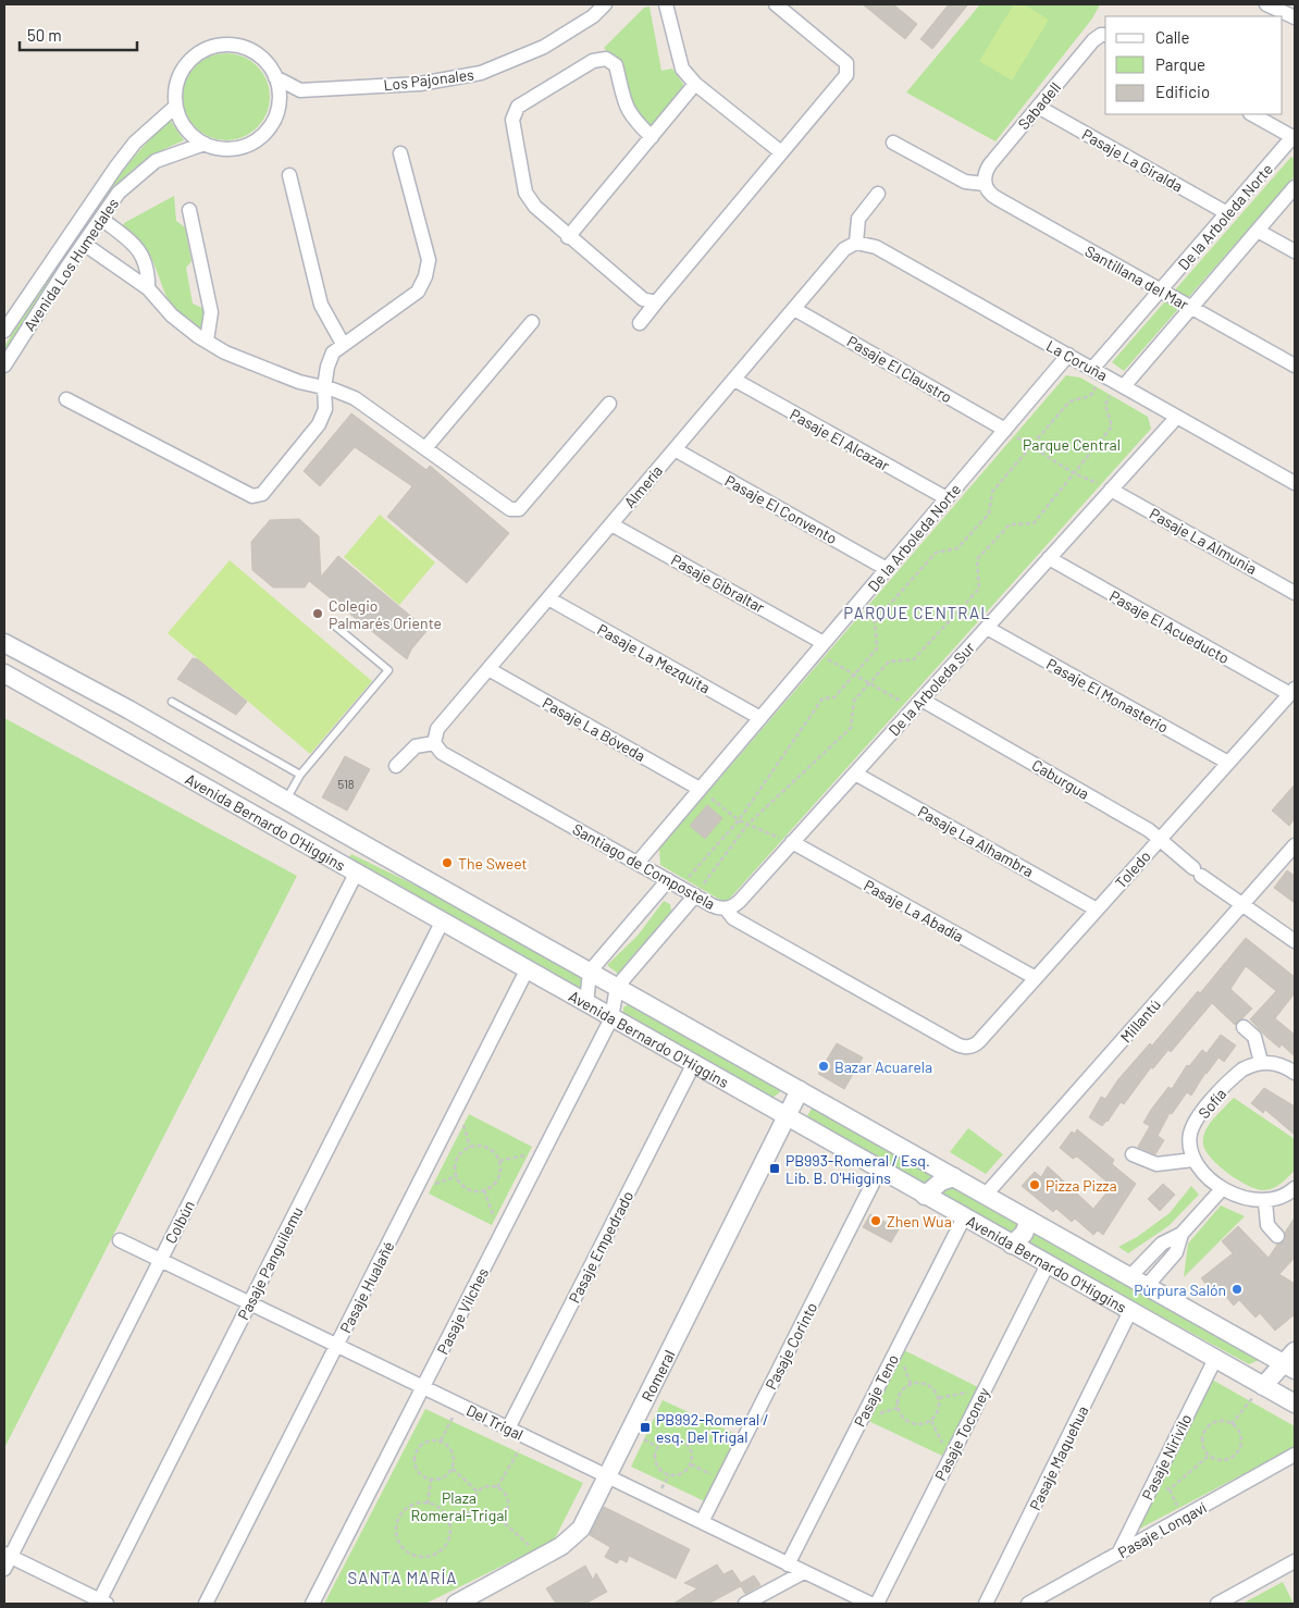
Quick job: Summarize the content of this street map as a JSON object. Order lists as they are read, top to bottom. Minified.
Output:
{"streets":{"main road":["Avenida Bernardo O'Higgins","Romeral"],"street":["Los Pajonales","Sabadell","Pasaje La Giralda","De la Arboleda Norte","Avenida Los Humedales","Santillana del Mar","La Coruña","Pasaje El Claustro","Pasaje El Alcazar","Almería","Pasaje El Convento","Pasaje La Almunia","Pasaje Gibraltar","Pasaje El Acueducto","Pasaje La Mezquita","De la Arboleda Sur","Pasaje El Monasterio","Pasaje La Bóveda","Caburgua","Pasaje La Alhambra","Santiago de Compostela","Toledo","Pasaje La Abadía","Millantú","Sofía","Colbún","Pasaje Empedrado","Pasaje Panguilemu","Pasaje Hualañé","Pasaje Vilches","Pasaje Corinto","Pasaje Teno","Del Trigal","Pasaje Toconey","Pasaje Nirivilo","Pasaje Maquehua","Pasaje Longaví"]},"crossings":[["Sabadell","Pasaje La Giralda"],["Sabadell","Santillana del Mar"],["Pasaje La Giralda","De la Arboleda Norte"],["De la Arboleda Norte","Santillana del Mar"],["De la Arboleda Norte","La Coruña"],["De la Arboleda Norte","Pasaje El Claustro"],["De la Arboleda Norte","Pasaje El Alcazar"],["De la Arboleda Norte","Pasaje El Convento"],["De la Arboleda Norte","Pasaje Gibraltar"],["De la Arboleda Norte","Pasaje La Mezquita"],["De la Arboleda Norte","Pasaje La Bóveda"],["De la Arboleda Norte","Santiago de Compostela"],["La Coruña","Almería"],["La Coruña","De la Arboleda Sur"],["Pasaje El Claustro","Almería"],["Pasaje El Alcazar","Almería"],["Almería","Pasaje El Convento"],["Almería","Pasaje Gibraltar"],["Almería","Pasaje La Mezquita"],["Almería","Pasaje La Bóveda"],["Almería","Santiago de Compostela"],["Pasaje La Almunia","De la Arboleda Sur"],["Pasaje El Acueducto","De la Arboleda Sur"],["Pasaje El Acueducto","Toledo"],["De la Arboleda Sur","Pasaje El Monasterio"],["De la Arboleda Sur","Caburgua"],["De la Arboleda Sur","Pasaje La Alhambra"],["De la Arboleda Sur","Santiago de Compostela"],["De la Arboleda Sur","Pasaje La Abadía"],["Pasaje El Monasterio","Toledo"],["Caburgua","Toledo"],["Caburgua","Millantú"],["Avenida Bernardo O'Higgins","Millantú"],["Avenida Bernardo O'Higgins","Colbún"],["Avenida Bernardo O'Higgins","Pasaje Empedrado"],["Avenida Bernardo O'Higgins","Pasaje Panguilemu"],["Avenida Bernardo O'Higgins","Pasaje Hualañé"],["Avenida Bernardo O'Higgins","Pasaje Vilches"],["Avenida Bernardo O'Higgins","Pasaje Corinto"],["Avenida Bernardo O'Higgins","Romeral"],["Avenida Bernardo O'Higgins","Pasaje Teno"],["Avenida Bernardo O'Higgins","Pasaje Toconey"],["Avenida Bernardo O'Higgins","Pasaje Nirivilo"],["Avenida Bernardo O'Higgins","Pasaje Maquehua"],["Pasaje La Alhambra","Toledo"],["Santiago de Compostela","Toledo"],["Toledo","Pasaje La Abadía"],["Colbún","Del Trigal"],["Pasaje Empedrado","Del Trigal"],["Pasaje Panguilemu","Del Trigal"],["Pasaje Hualañé","Del Trigal"],["Pasaje Vilches","Del Trigal"],["Pasaje Corinto","Del Trigal"],["Romeral","Del Trigal"],["Pasaje Teno","Del Trigal"],["Pasaje Nirivilo","Pasaje Longaví"]],"districts":["PARQUE CENTRAL","SANTA MARÍA"],"parks":["Parque Central","Plaza Romeral-Trigal"],"places":{"other":["Colegio Palmarés Oriente","The Sweet","Bazar Acuarela","Pizza Pizza","Zhen Wua","Púrpura Salón"],"transit":["PB993-Romeral / Esq. Lib. B. O'Higgins","PB992-Romeral / esq. Del Trigal"]},"house_numbers":["518"],"legend":["Calle","Parque","Edificio"],"scale_bar":"50 m"}
